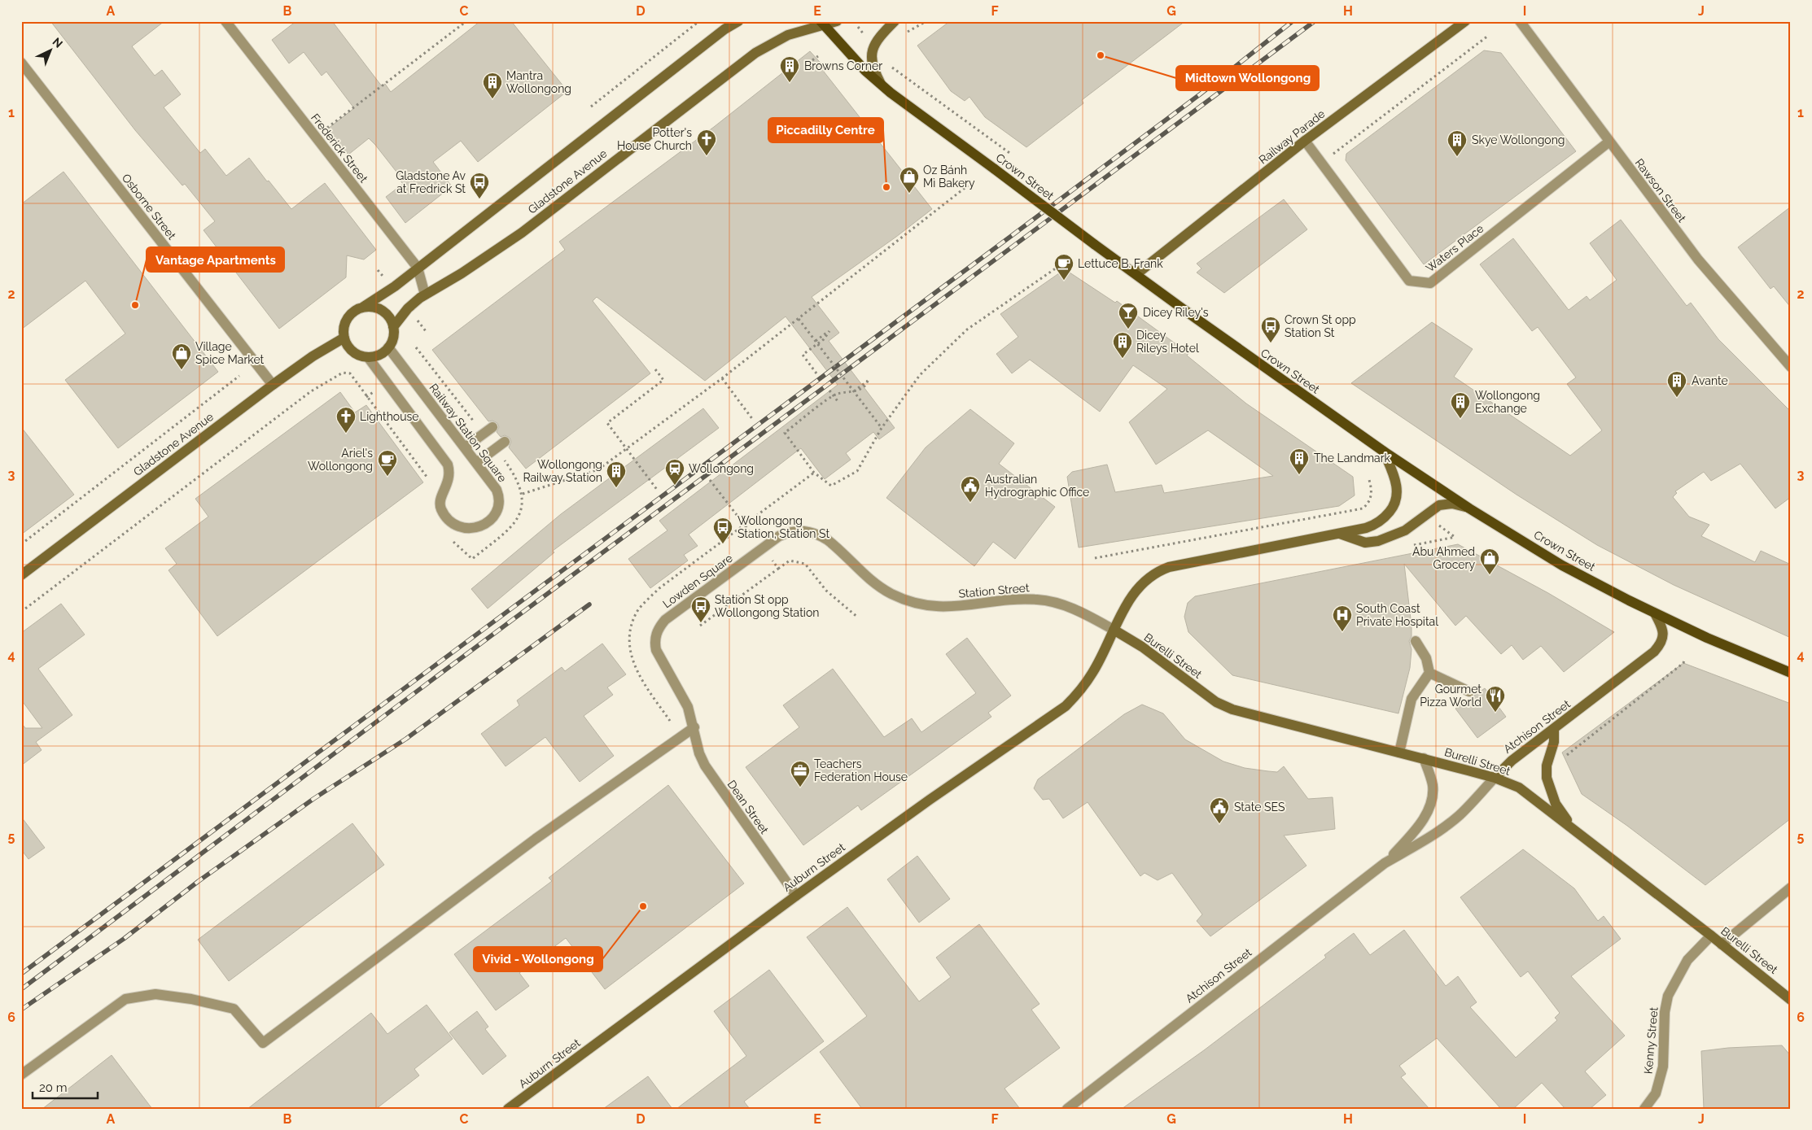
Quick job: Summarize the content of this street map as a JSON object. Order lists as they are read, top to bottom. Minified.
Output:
{"streets":{"main road":["Railway Parade","Crown Street","Gladstone Avenue","Burelli Street","Atchison Street","Auburn Street"],"street":["Frederick Street","Rawson Street","Osborne Street","Waters Place","Railway Station Square","Lowden Square","Station Street","Dean Street","Kenny Street"]},"crossings":[["Railway Parade","Crown Street"],["Railway Parade","Waters Place"],["Frederick Street","Gladstone Avenue"],["Crown Street","Gladstone Avenue"],["Crown Street","Atchison Street"],["Gladstone Avenue","Osborne Street"],["Gladstone Avenue","Railway Station Square"],["Rawson Street","Waters Place"],["Lowden Square","Station Street"],["Lowden Square","Dean Street"],["Station Street","Burelli Street"],["Station Street","Auburn Street"],["Burelli Street","Atchison Street"],["Burelli Street","Auburn Street"],["Burelli Street","Kenny Street"],["Dean Street","Auburn Street"]],"places":{"other":["Midtown Wollongong","Piccadilly Centre","Vantage Apartments","Vivid - Wollongong"],"building":["Browns Corner","Mantra Wollongong","Skye Wollongong","Dicey Rileys Hotel","Avante","Wollongong Exchange","The Landmark","Wollongong Railway Station"],"church":["Potter's House Church","Lighthouse"],"shop":["Oz Bánh Mì Bakery","Village Spice Market","Abu Ahmed Grocery"],"bus stop":["Gladstone Av at Fredrick St","Crown St opp Station St","Wollongong Station, Station St","Station St opp Wollongong Station"],"cafe":["Lettuce B. Frank","Ariel's Wollongong"],"bar":["Dicey Riley's"],"station":["Wollongong"],"public building":["Australian Hydrographic Office","State SES"],"hospital":["South Coast Private Hospital"],"restaurant":["Gourmet Pizza World"],"office":["Teachers Federation House"]},"scale_bar":"20 m","north":"top right","grid":{"columns":["A","B","C","D","E","F","G","H","I","J"],"rows":["1","2","3","4","5","6"]}}
